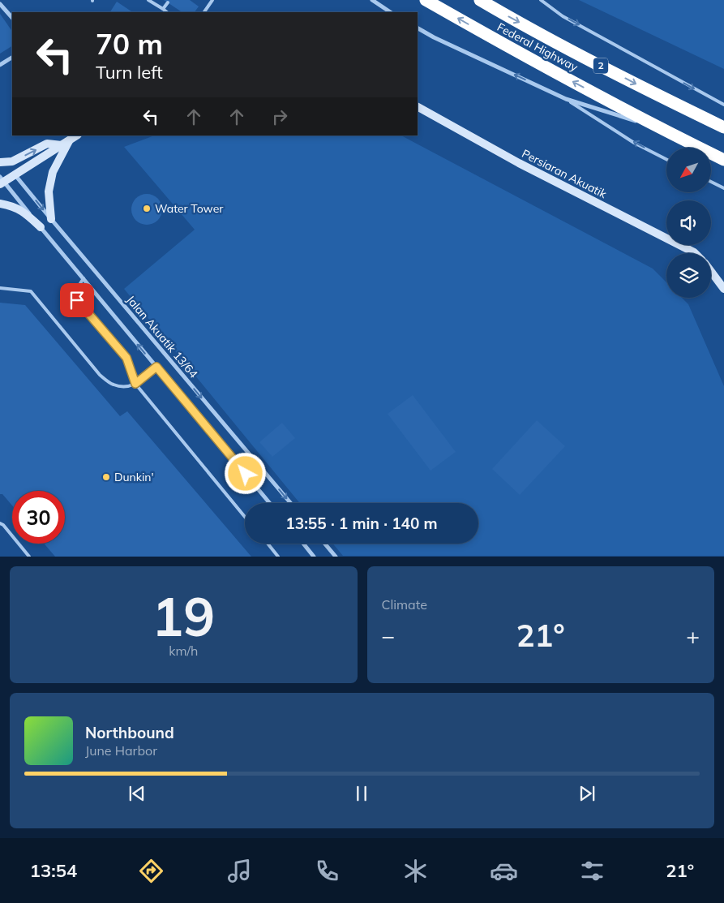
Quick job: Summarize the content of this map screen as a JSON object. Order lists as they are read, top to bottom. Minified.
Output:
{"streets":{"highway":["Federal Highway","2"],"street":["Persiaran Akuatik","Jalan Akuatik 13/64"]},"places":["Water Tower","Dunkin'"],"north":"bottom left","page":{"turn":["70 m","Turn left"],"limit":"30","trip":"13:55 · 1 min · 140 m","tile":[["19","km/h"],"Climate"],"heat":["−","21°","+"],"song":["Northbound","June Harbor"],"tabs":["13:54","21°"]}}
